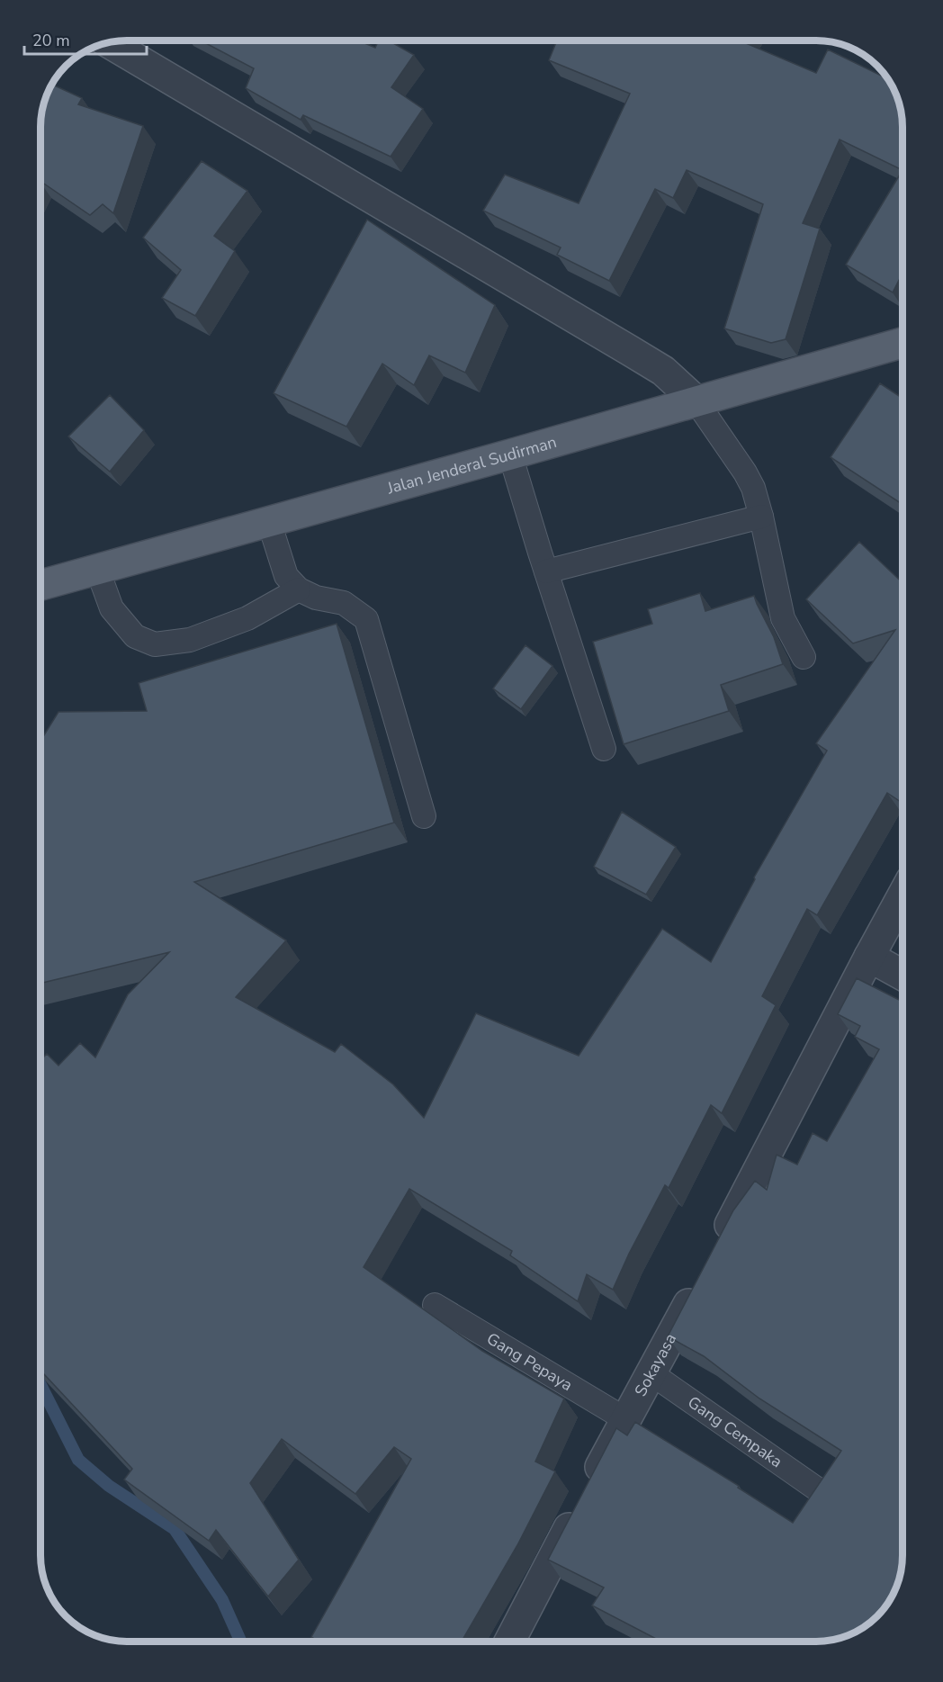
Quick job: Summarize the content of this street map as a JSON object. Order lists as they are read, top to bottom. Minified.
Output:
{"streets":{"main road":["Jalan Jenderal Sudirman"],"street":["Sokayasa"],"lane":["Gang Pepaya","Gang Cempaka"]},"crossings":[["Gang Pepaya","Sokayasa"],["Sokayasa","Gang Cempaka"]],"scale_bar":"20 m"}
